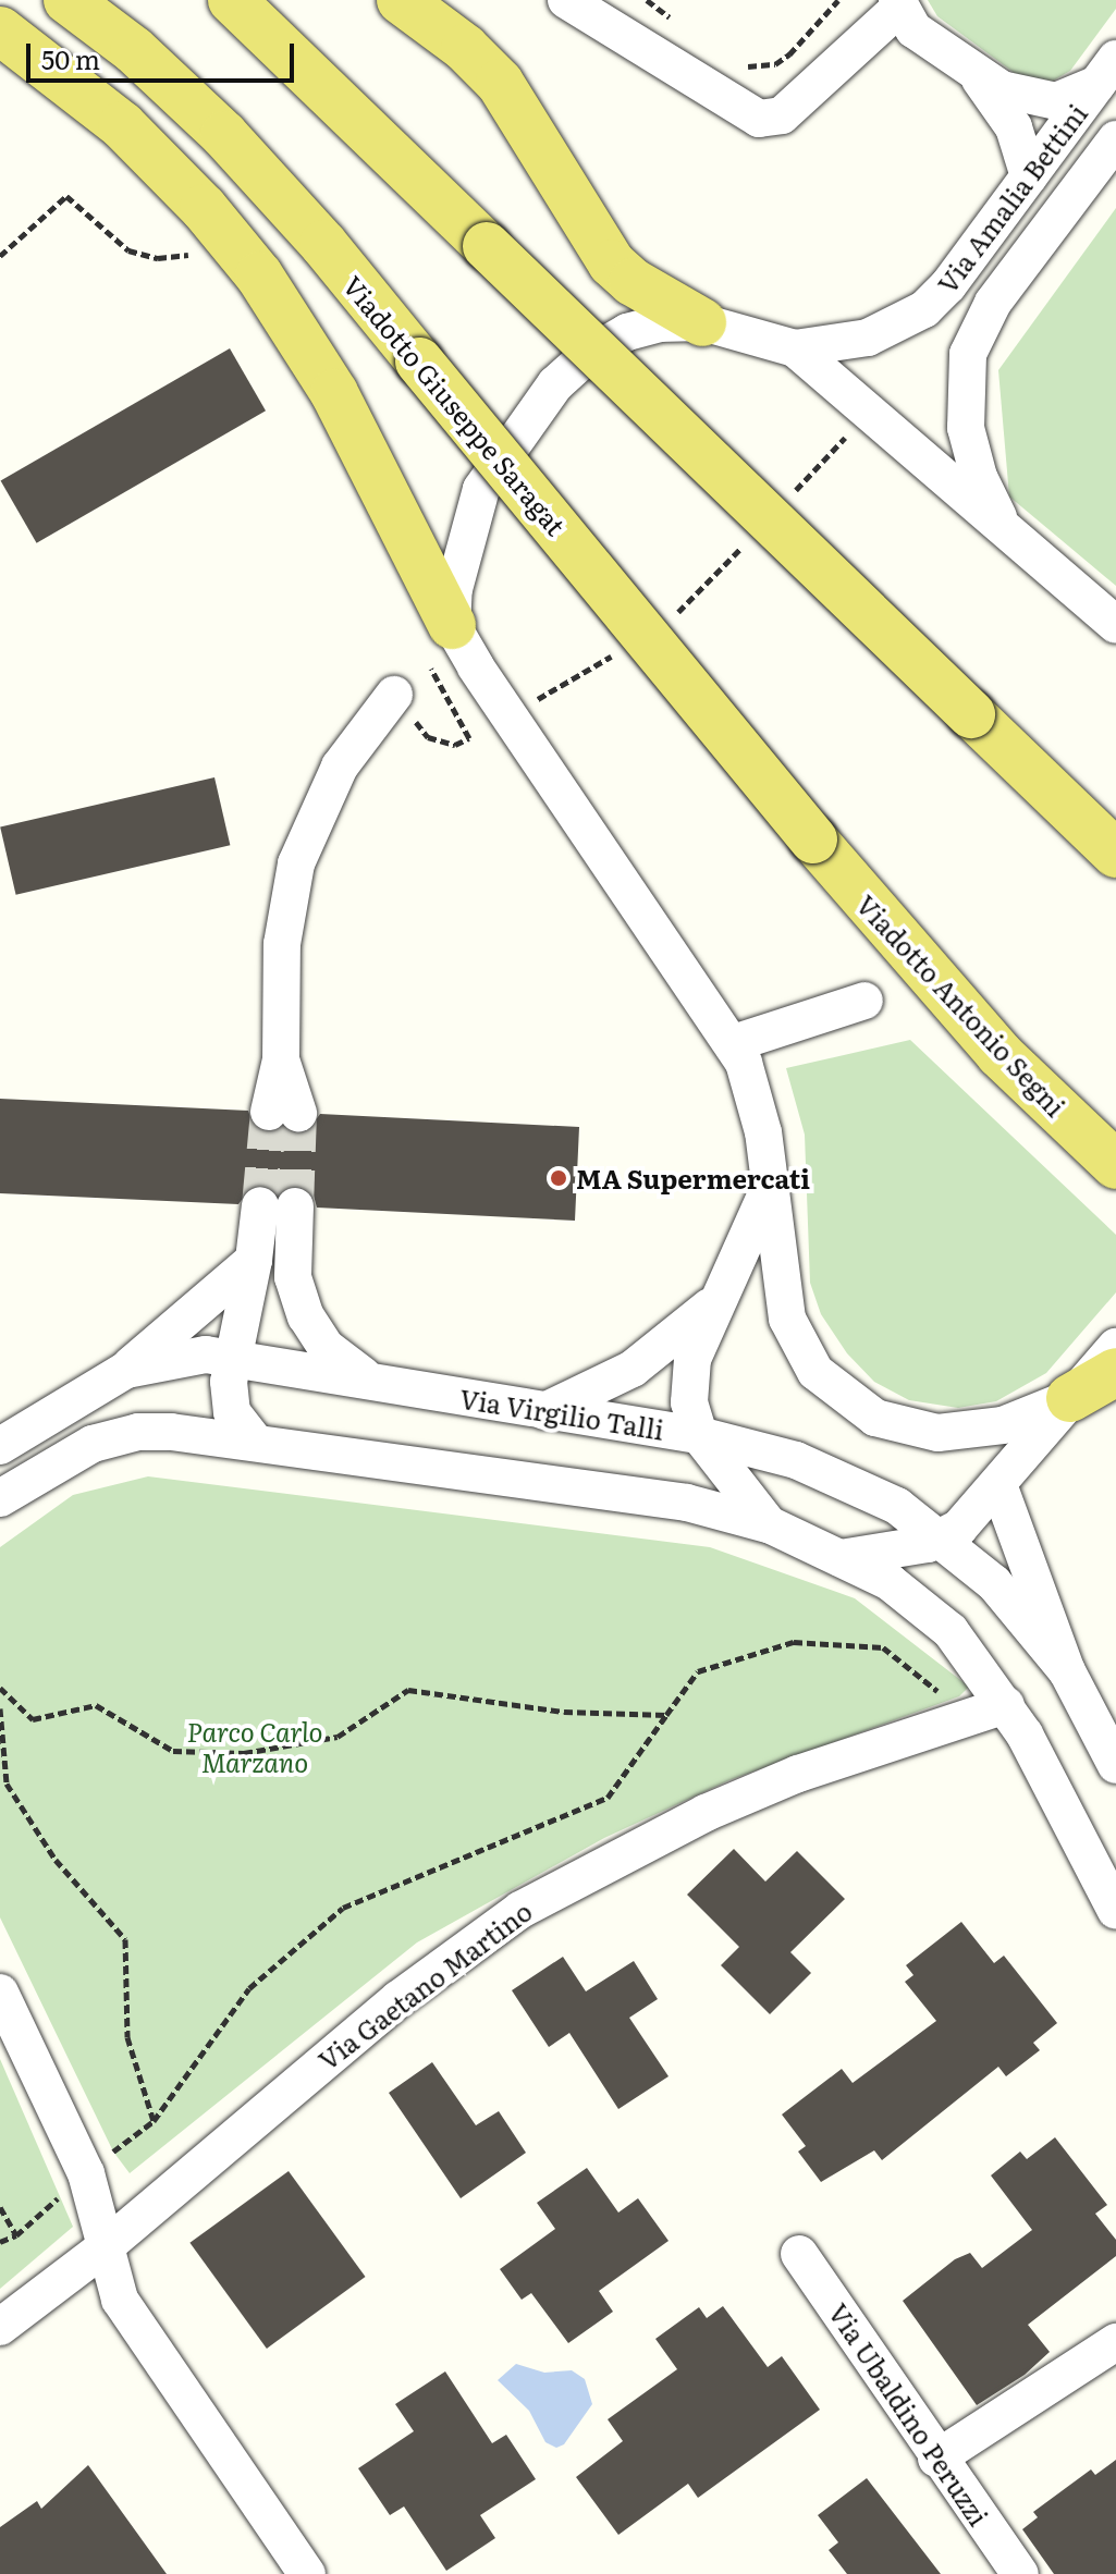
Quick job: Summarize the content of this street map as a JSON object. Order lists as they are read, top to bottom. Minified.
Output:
{"streets":{"main road":["Viadotto Giuseppe Saragat","Viadotto Antonio Segni"],"street":["Via Amalia Bettini","Via Virgilio Talli","Via Gaetano Martino","Via Ubaldino Peruzzi"]},"crossings":[["Viadotto Giuseppe Saragat","Viadotto Antonio Segni"]],"parks":["Parco Carlo Marzano"],"places":["MA Supermercati"],"scale_bar":"50 m"}
